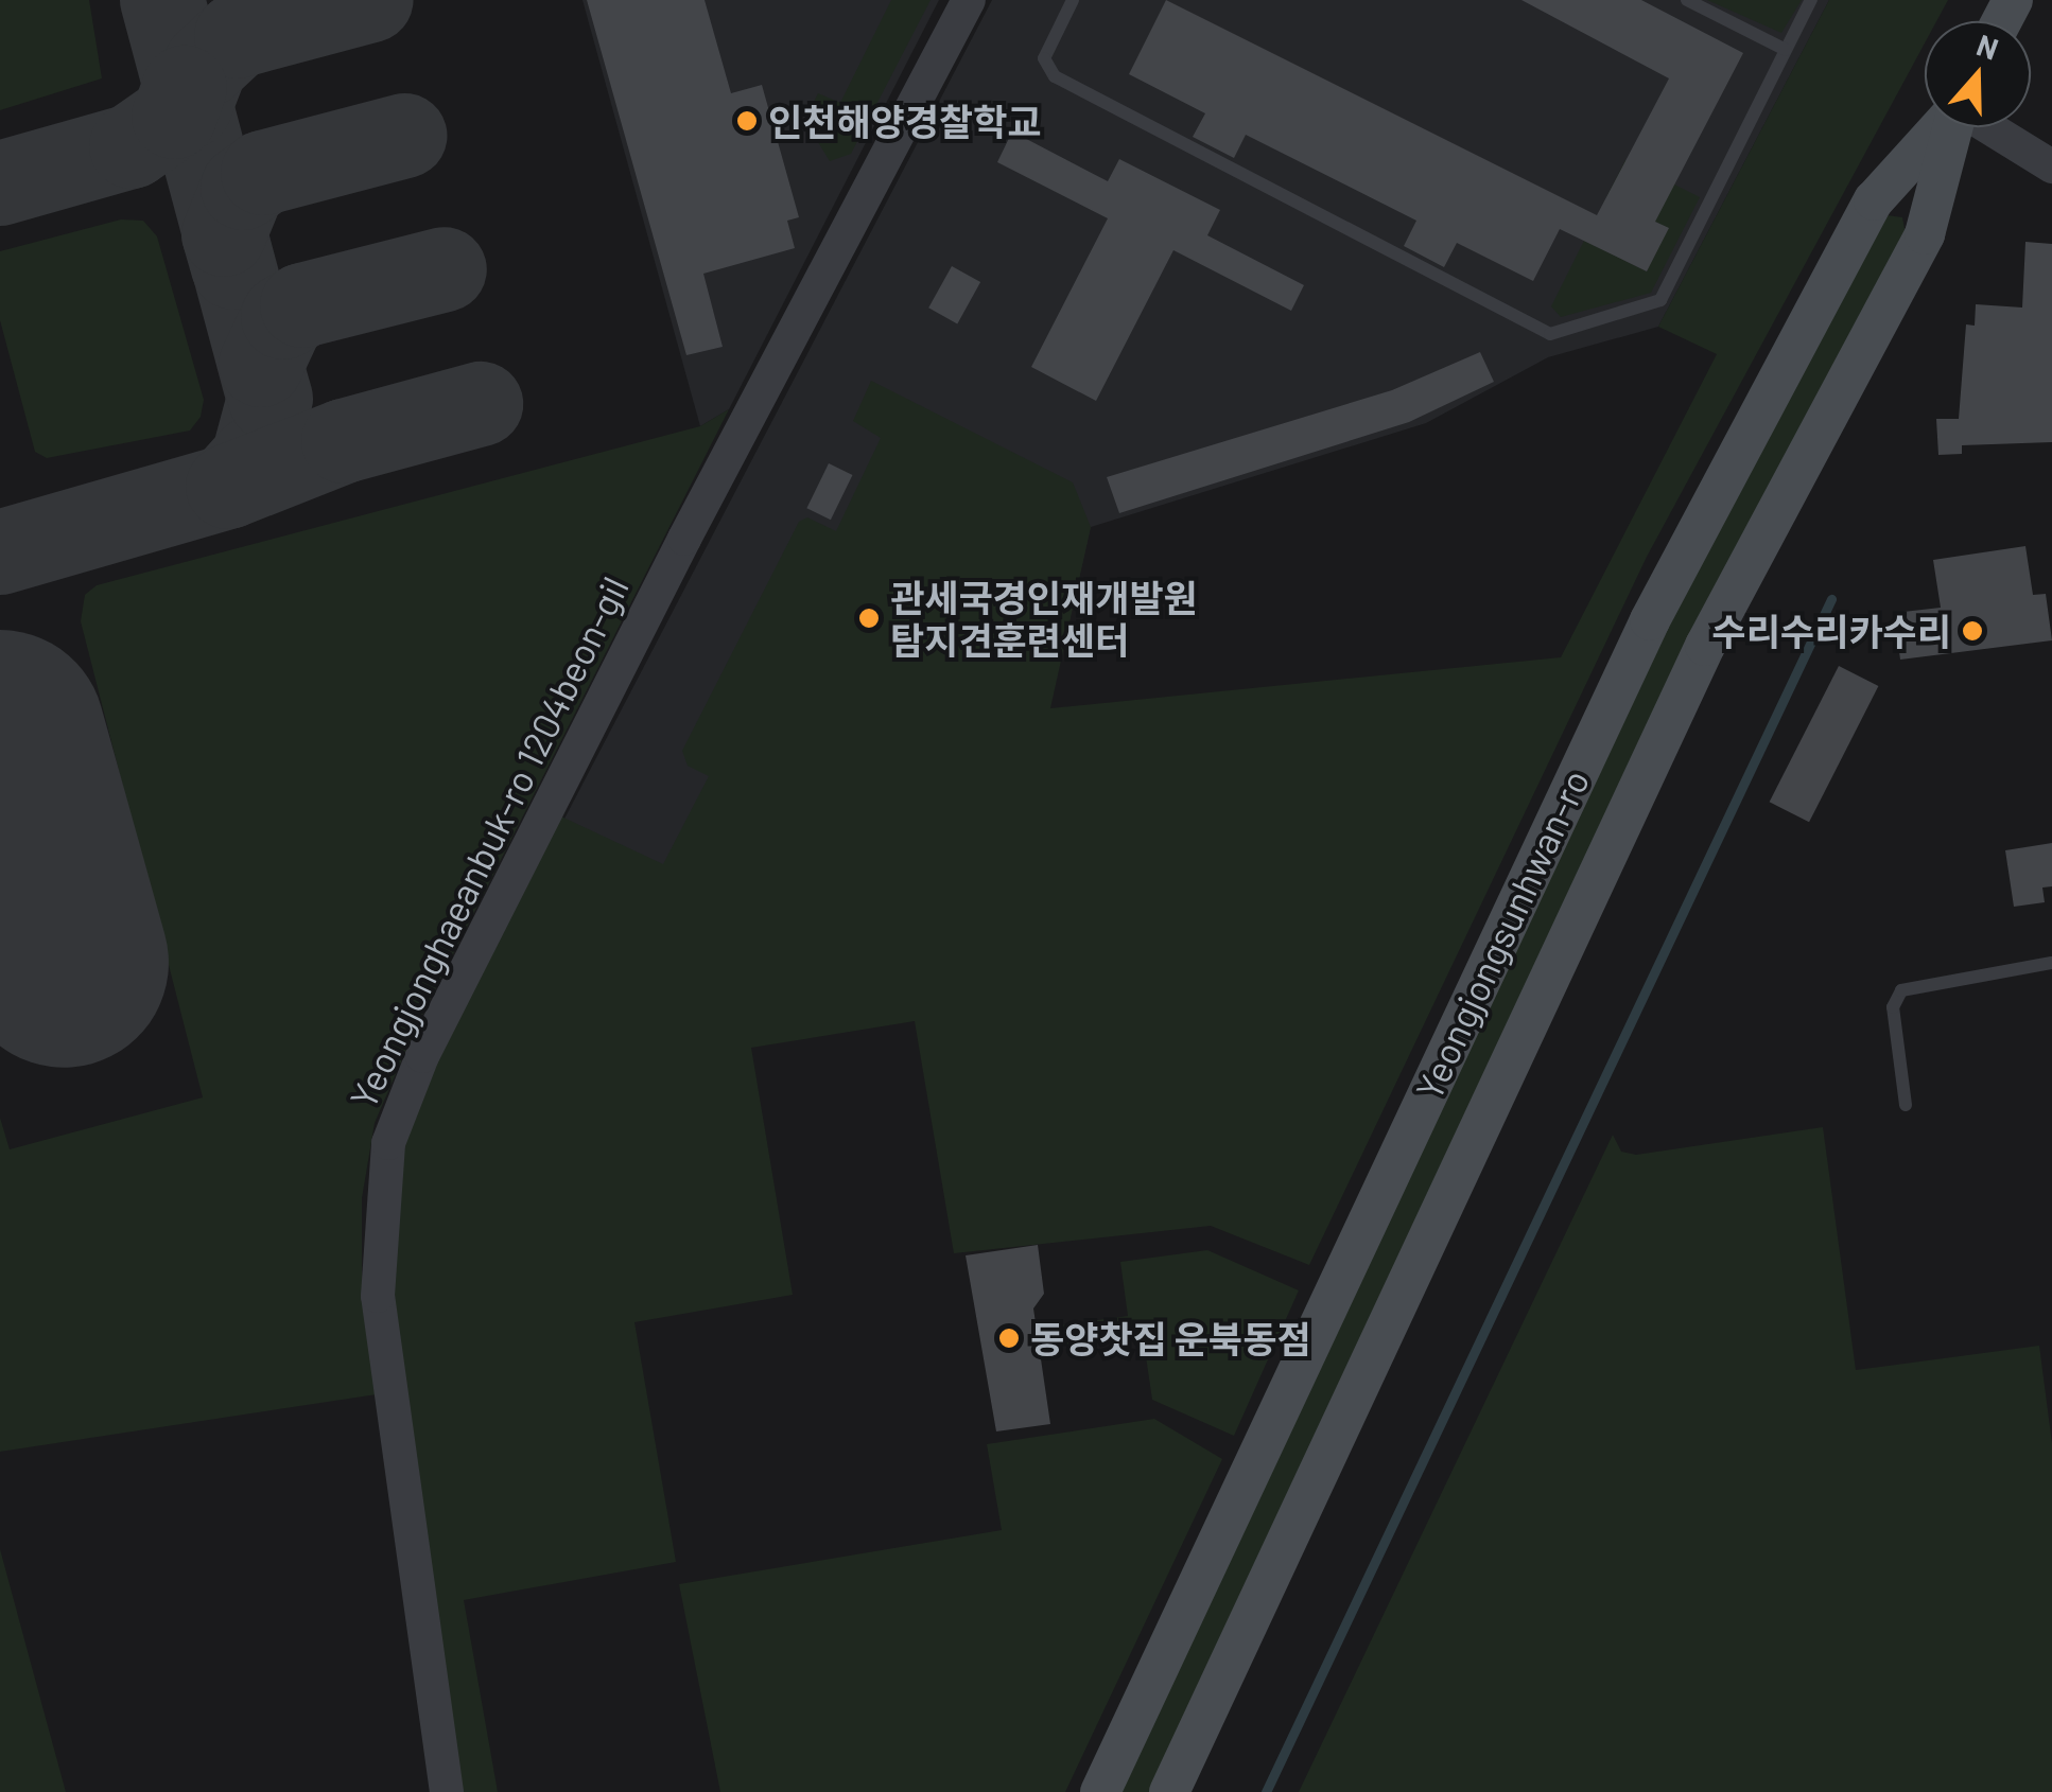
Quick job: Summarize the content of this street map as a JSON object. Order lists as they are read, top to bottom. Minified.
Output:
{"streets":{"main road":["Yeongjongsunhwan-ro"],"street":["Yeongjonghaeanbuk-ro 1204beon-gil"]},"places":["인천해양경찰학교","관세국경인재개발원 탐지견훈련센터","수리수리카수리","동양찻집 운북동점"],"north":"top"}
